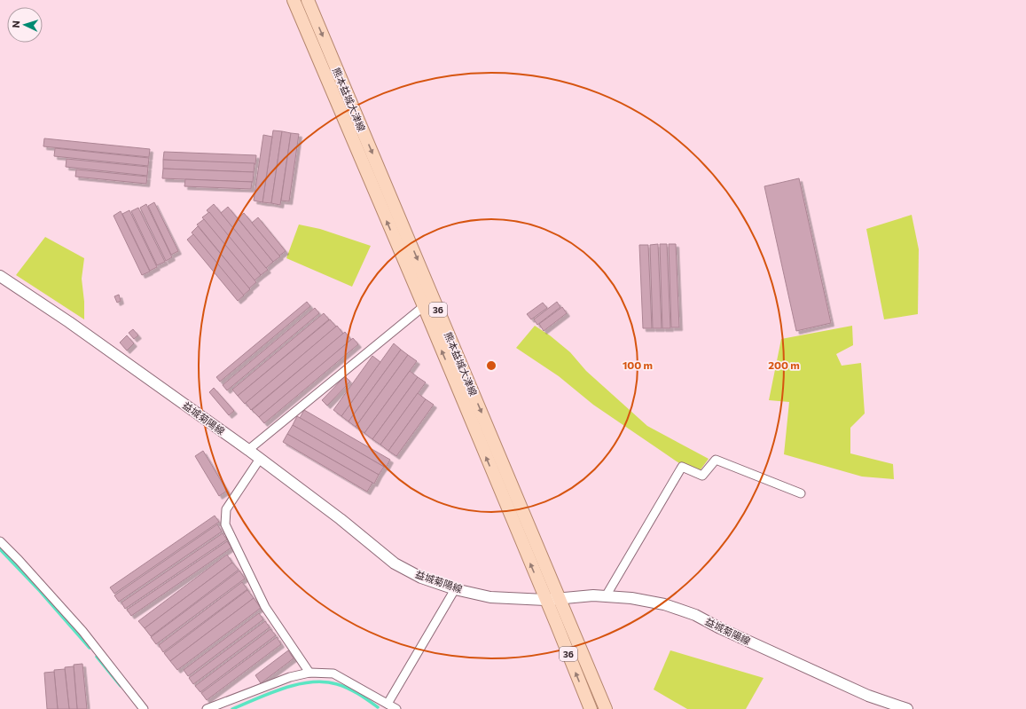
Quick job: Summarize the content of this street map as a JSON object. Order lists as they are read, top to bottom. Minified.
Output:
{"streets":{"main road":["熊本益城大津線","36","益城菊陽線"]},"crossings":[["熊本益城大津線","益城菊陽線"]],"north":"left","rings":["100 m","200 m"]}
